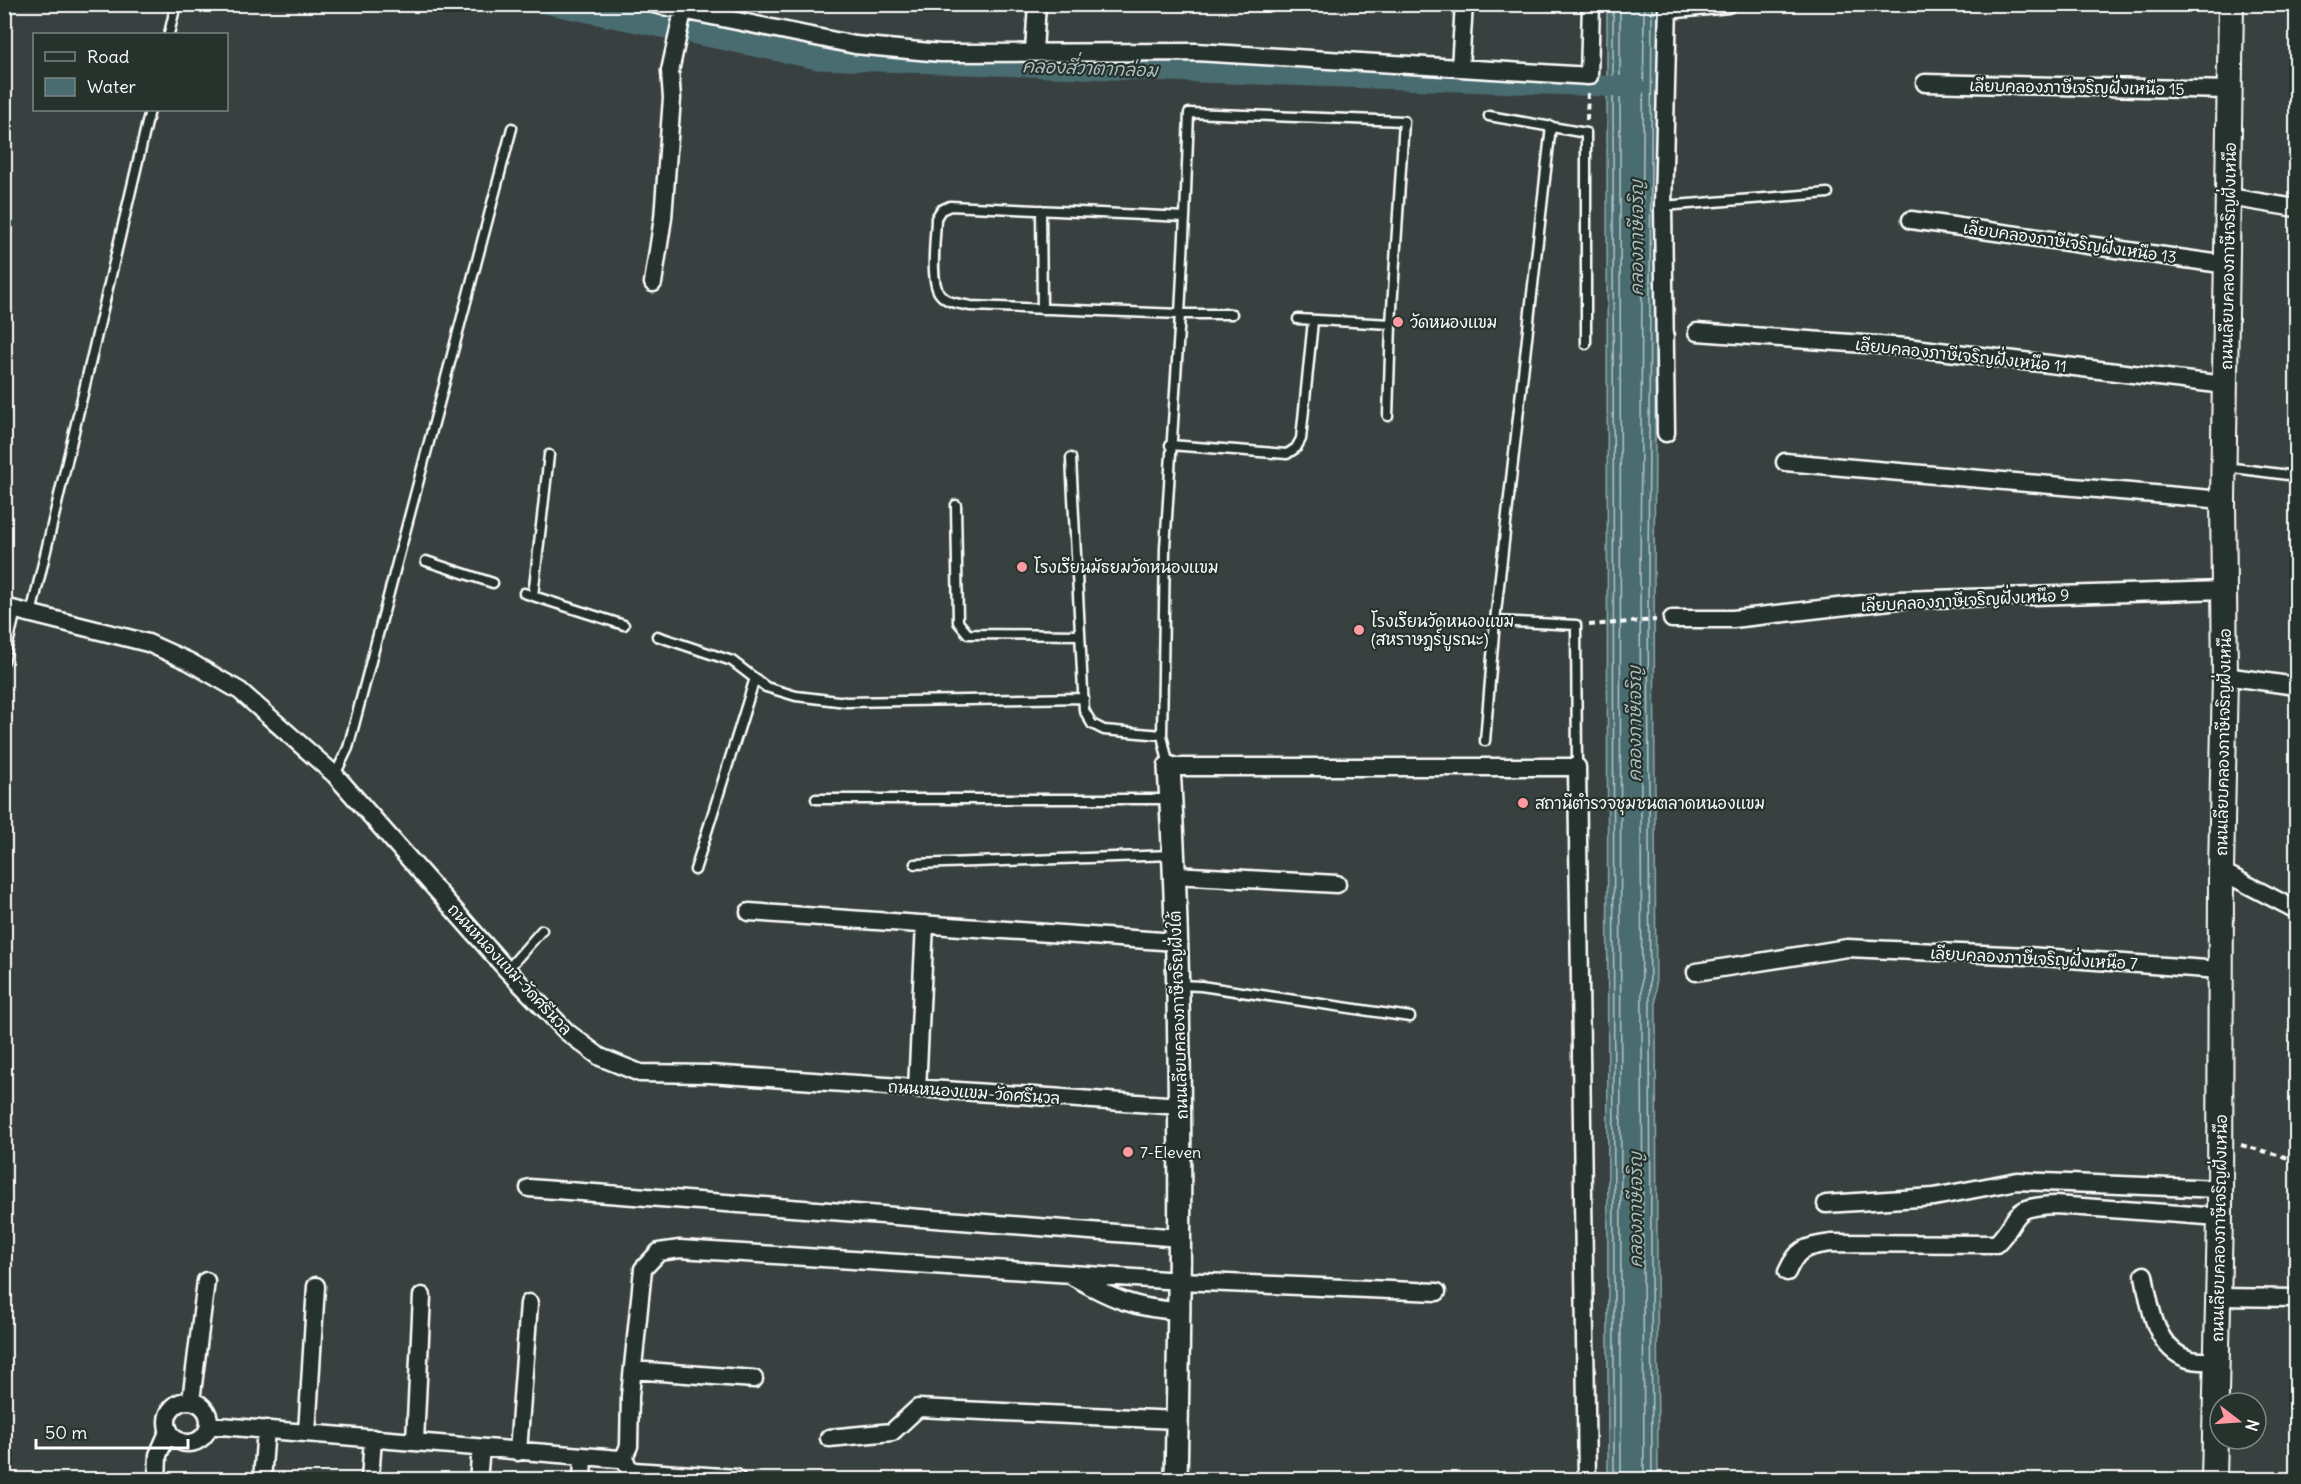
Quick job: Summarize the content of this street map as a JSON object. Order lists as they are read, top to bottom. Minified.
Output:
{"streets":{"main road":["ถนนเลียบคลองภาษีเจริญฝั่งเหนือ"],"street":["เลียบคลองภาษีเจริญฝั่งเหนือ 15","เลียบคลองภาษีเจริญฝั่งเหนือ 13","เลียบคลองภาษีเจริญฝั่งเหนือ 11","เลียบคลองภาษีเจริญฝั่งเหนือ 9","เลียบคลองภาษีเจริญฝั่งเหนือ 7","ถนนหนองแขม-วัดศรีนวล","ถนนเลียบคลองภาษีเจริญฝั่งใต้"]},"crossings":[["เลียบคลองภาษีเจริญฝั่งเหนือ 15","ถนนเลียบคลองภาษีเจริญฝั่งเหนือ"],["เลียบคลองภาษีเจริญฝั่งเหนือ 13","ถนนเลียบคลองภาษีเจริญฝั่งเหนือ"],["ถนนเลียบคลองภาษีเจริญฝั่งเหนือ","เลียบคลองภาษีเจริญฝั่งเหนือ 11"],["ถนนเลียบคลองภาษีเจริญฝั่งเหนือ","เลียบคลองภาษีเจริญฝั่งเหนือ 9"],["ถนนเลียบคลองภาษีเจริญฝั่งเหนือ","เลียบคลองภาษีเจริญฝั่งเหนือ 7"],["ถนนหนองแขม-วัดศรีนวล","ถนนเลียบคลองภาษีเจริญฝั่งใต้"]],"water":["คลองสี่วาตากล่อม","คลองภาษีเจริญ"],"places":["วัดหนองแขม","โรงเรียนมัธยมวัดหนองแขม","โรงเรียนวัดหนองแขม (สหราษฎร์บูรณะ)","สถานีตำรวจชุมชนตลาดหนองแขม","7-Eleven"],"legend":["Road","Water"],"scale_bar":"50 m","north":"right"}
